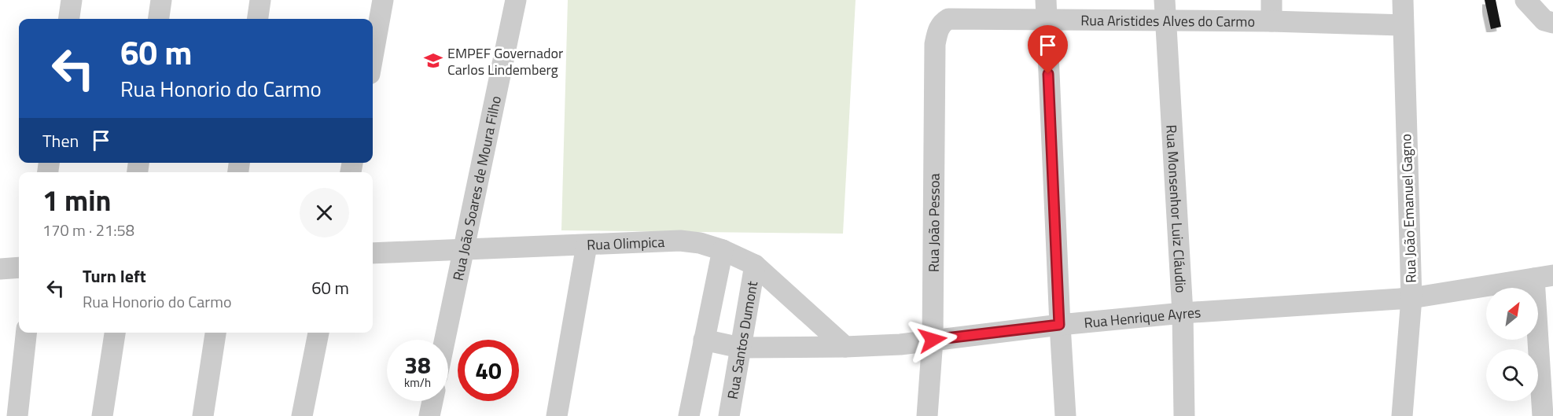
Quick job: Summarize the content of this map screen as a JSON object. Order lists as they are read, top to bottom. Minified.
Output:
{"streets":{"street":["Rua Aristides Alves do Carmo","Rua João Soares de Moura Filho","Rua Monsenhor Luiz Cláudio","Rua João Emanuel Gagno","Rua João Pessoa","Rua Olimpica","Rua Henrique Ayres","Rua Santos Dumont"]},"crossings":[["Rua Aristides Alves do Carmo","Rua Monsenhor Luiz Cláudio"],["Rua Aristides Alves do Carmo","Rua João Emanuel Gagno"],["Rua Aristides Alves do Carmo","Rua João Pessoa"],["Rua João Soares de Moura Filho","Rua Olimpica"],["Rua Monsenhor Luiz Cláudio","Rua Henrique Ayres"],["Rua João Emanuel Gagno","Rua Henrique Ayres"],["Rua João Pessoa","Rua Henrique Ayres"],["Rua Olimpica","Rua Henrique Ayres"],["Rua Olimpica","Rua Santos Dumont"],["Rua Henrique Ayres","Rua Santos Dumont"]],"places":{"school or university":["EMPEF Governador Carlos Lindemberg"]},"north":"top right","page":{"turn":["60 m","Rua Honorio do Carmo"],"then":"Then","heading":["1 min","170 m · 21:58"],"list":[{"name":"Turn left","note":"Rua Honorio do Carmo","value":"60 m"}],"speed":"38 km/h","limit":"40"}}
